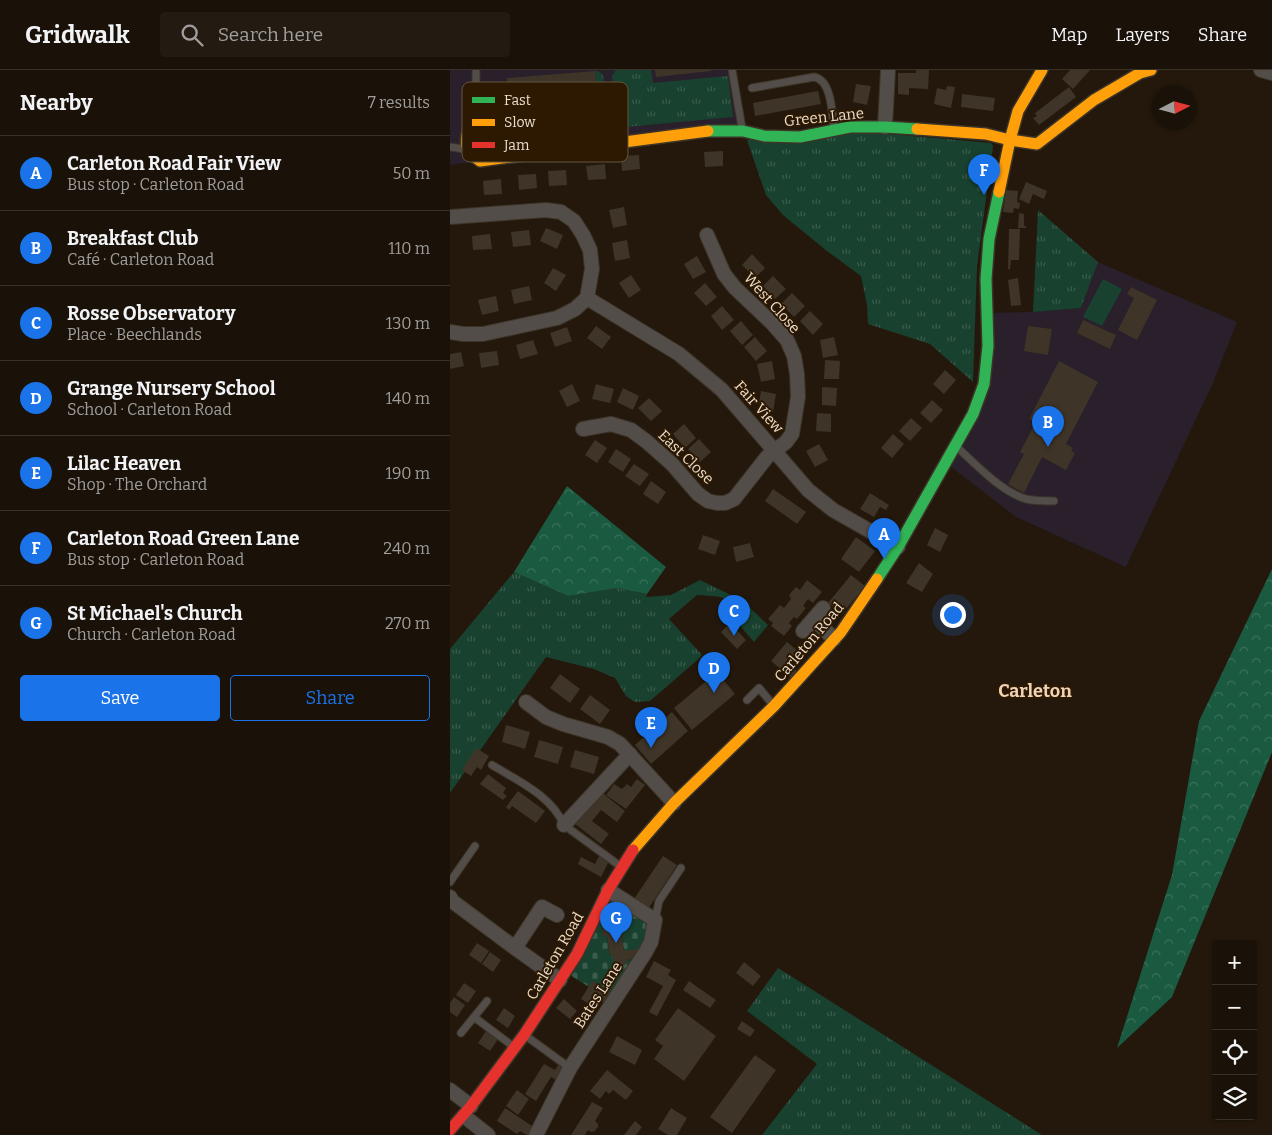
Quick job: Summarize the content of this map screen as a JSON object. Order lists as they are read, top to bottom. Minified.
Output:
{"streets":{"street":["Green Lane","West Close","Fair View","East Close","Carleton Road","Bates Lane"]},"crossings":[["Green Lane","Carleton Road"],["West Close","Fair View"],["West Close","East Close"],["Fair View","East Close"],["Fair View","Carleton Road"]],"districts":["Carleton"],"legend":["Fast","Slow","Jam"],"north":"right","page":{"header":"Gridwalk","search":"Search here","nav":["Map","Layers","Share"],"heading":["Nearby","7 results"],"list":[{"mark":"A","name":"Carleton Road Fair View","note":"Bus stop · Carleton Road","value":"50 m"},{"mark":"B","name":"Breakfast Club","note":"Café · Carleton Road","value":"110 m"},{"mark":"C","name":"Rosse Observatory","note":"Place · Beechlands","value":"130 m"},{"mark":"D","name":"Grange Nursery School","note":"School · Carleton Road","value":"140 m"},{"mark":"E","name":"Lilac Heaven","note":"Shop · The Orchard","value":"190 m"},{"mark":"F","name":"Carleton Road Green Lane","note":"Bus stop · Carleton Road","value":"240 m"},{"mark":"G","name":"St Michael's Church","note":"Church · Carleton Road","value":"270 m"}],"pins":["F","B","A","C","D","E","G"],"buttons":["Save","Share"],"map_buttons":["+","−"]}}
